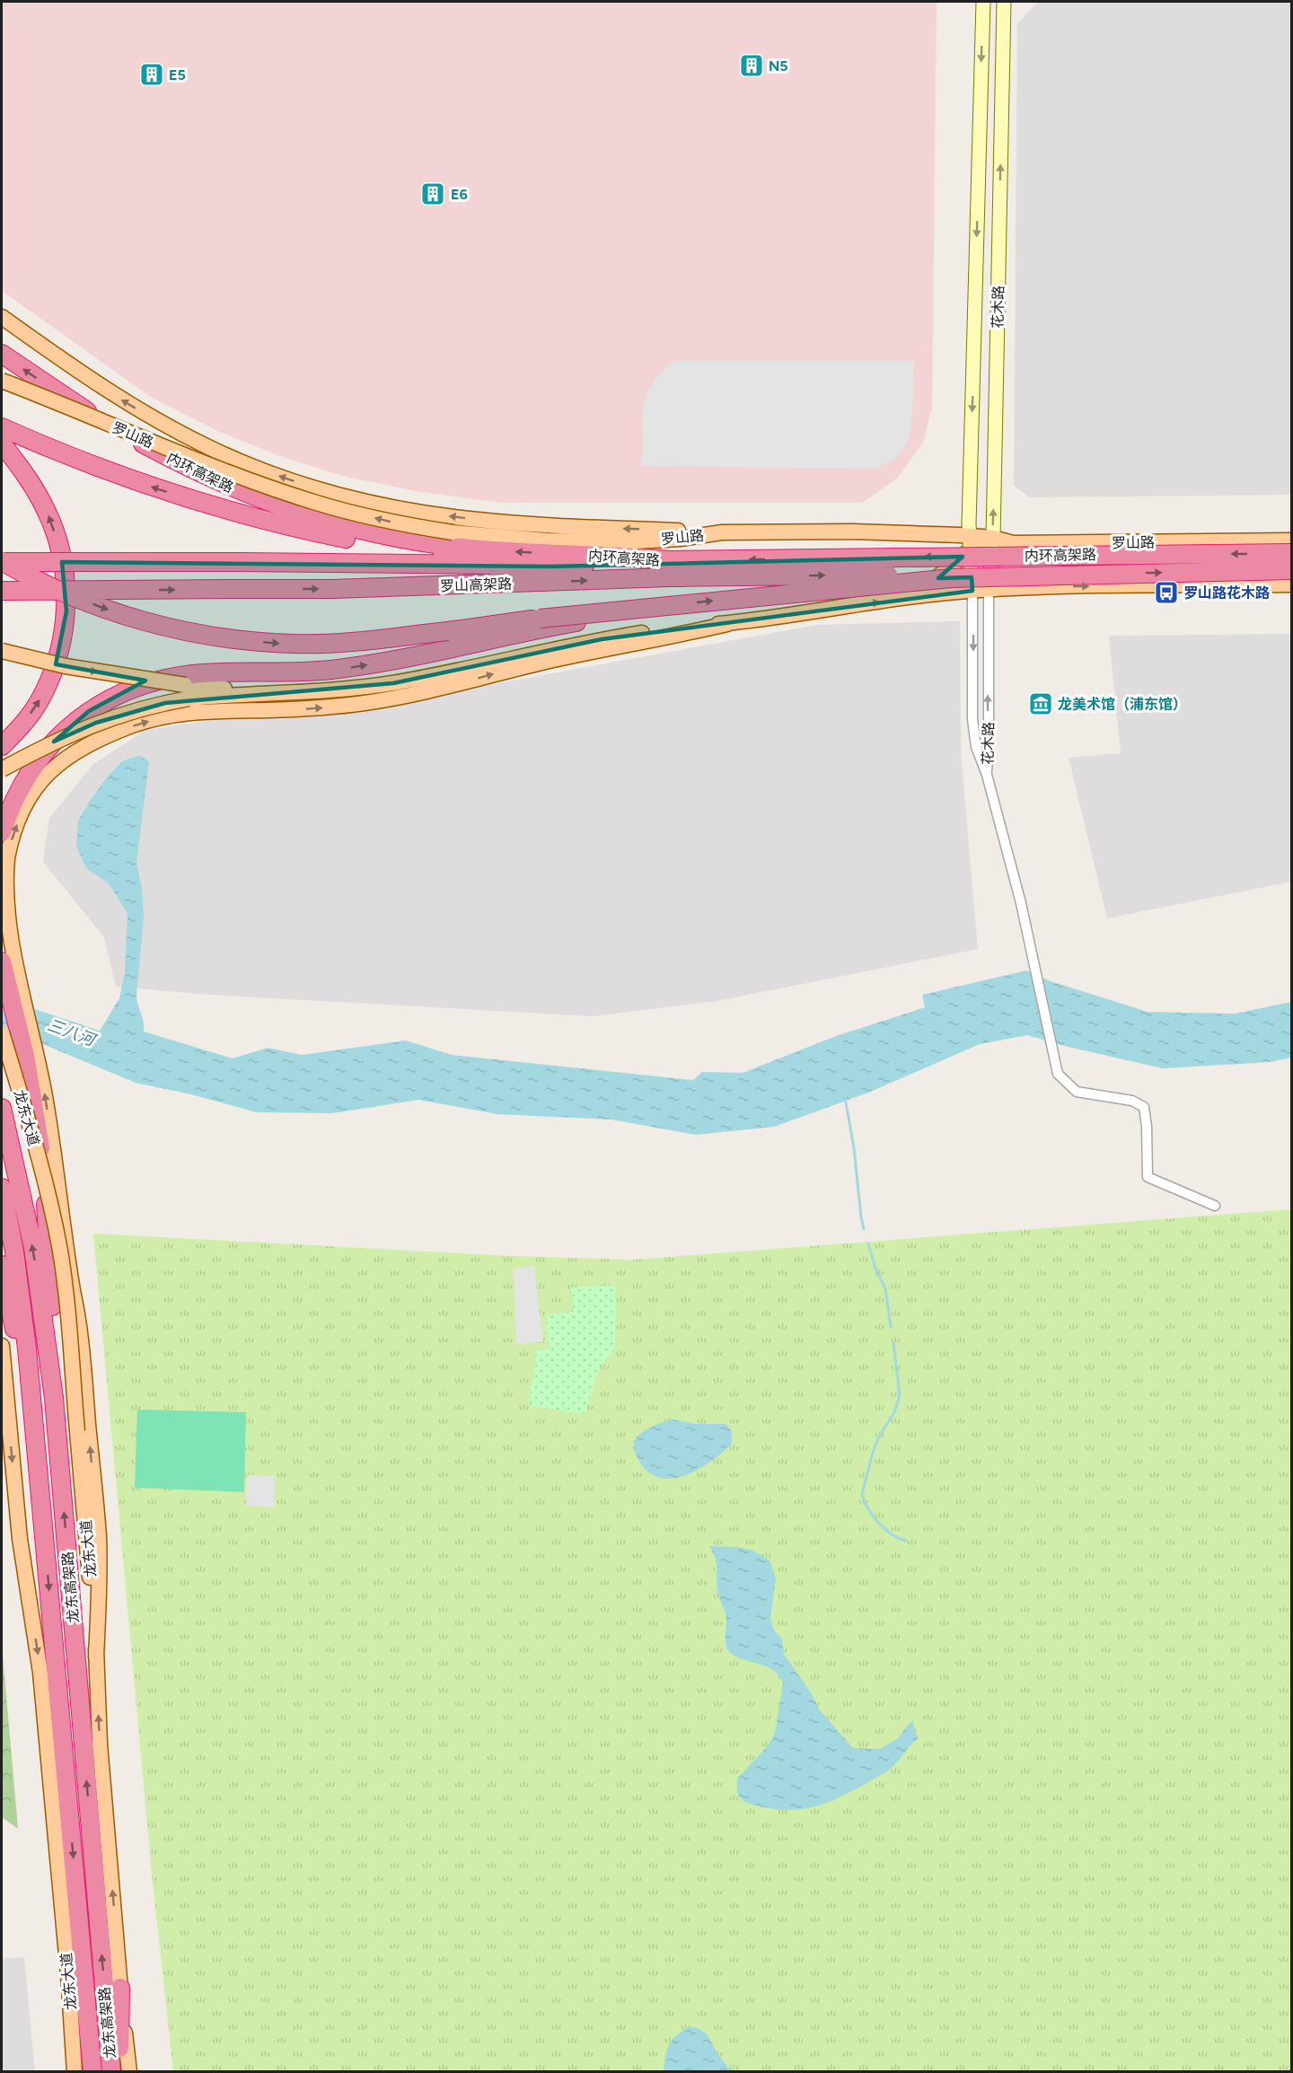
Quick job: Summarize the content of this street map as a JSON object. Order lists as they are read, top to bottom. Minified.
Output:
{"streets":{"highway":["内环高架路","罗山高架路","龙东高架路"],"main road":["花木路","罗山路","龙东大道"]},"crossings":[["花木路","罗山路"],["内环高架路","罗山高架路"]],"water":["三八河"],"places":{"building":["N5","E5","E6"],"bus stop":["罗山路花木路"],"museum":["龙美术馆（浦东馆）"]}}
